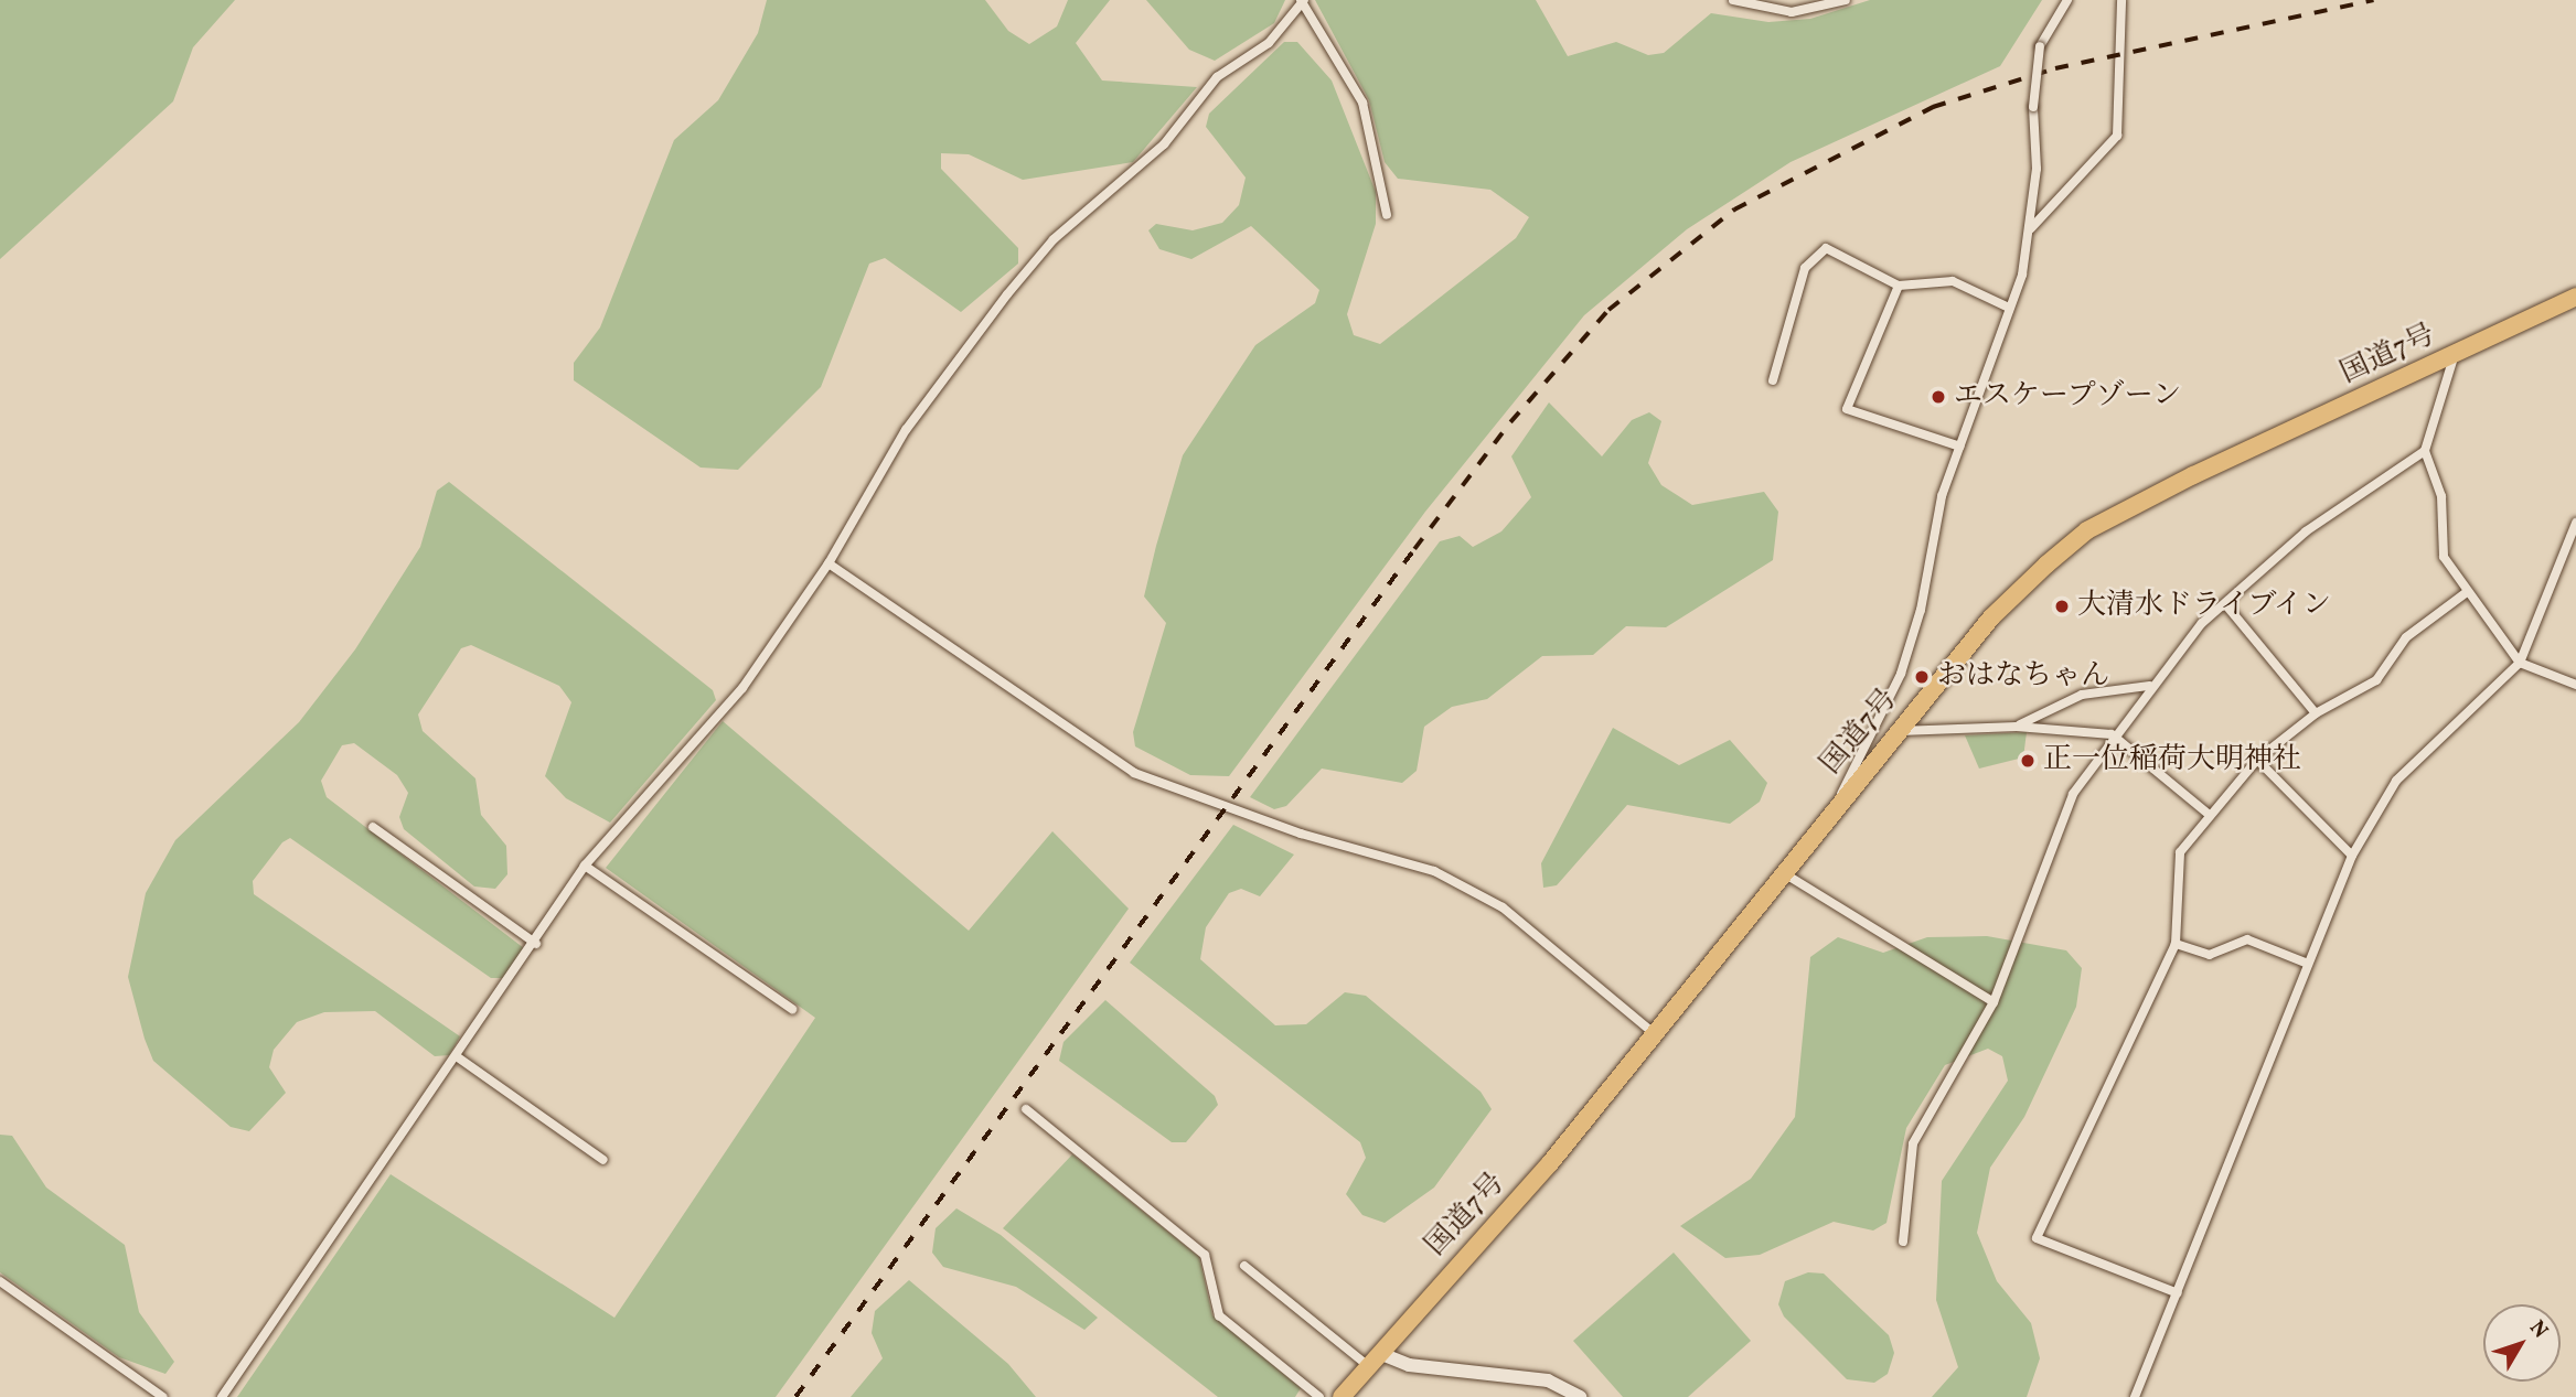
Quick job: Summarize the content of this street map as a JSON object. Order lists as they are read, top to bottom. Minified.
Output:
{"streets":{"highway":["国道7号"]},"places":["エスケープゾーン","大清水ドライブイン","おはなちゃん","正一位稲荷大明神社"],"north":"top right"}
